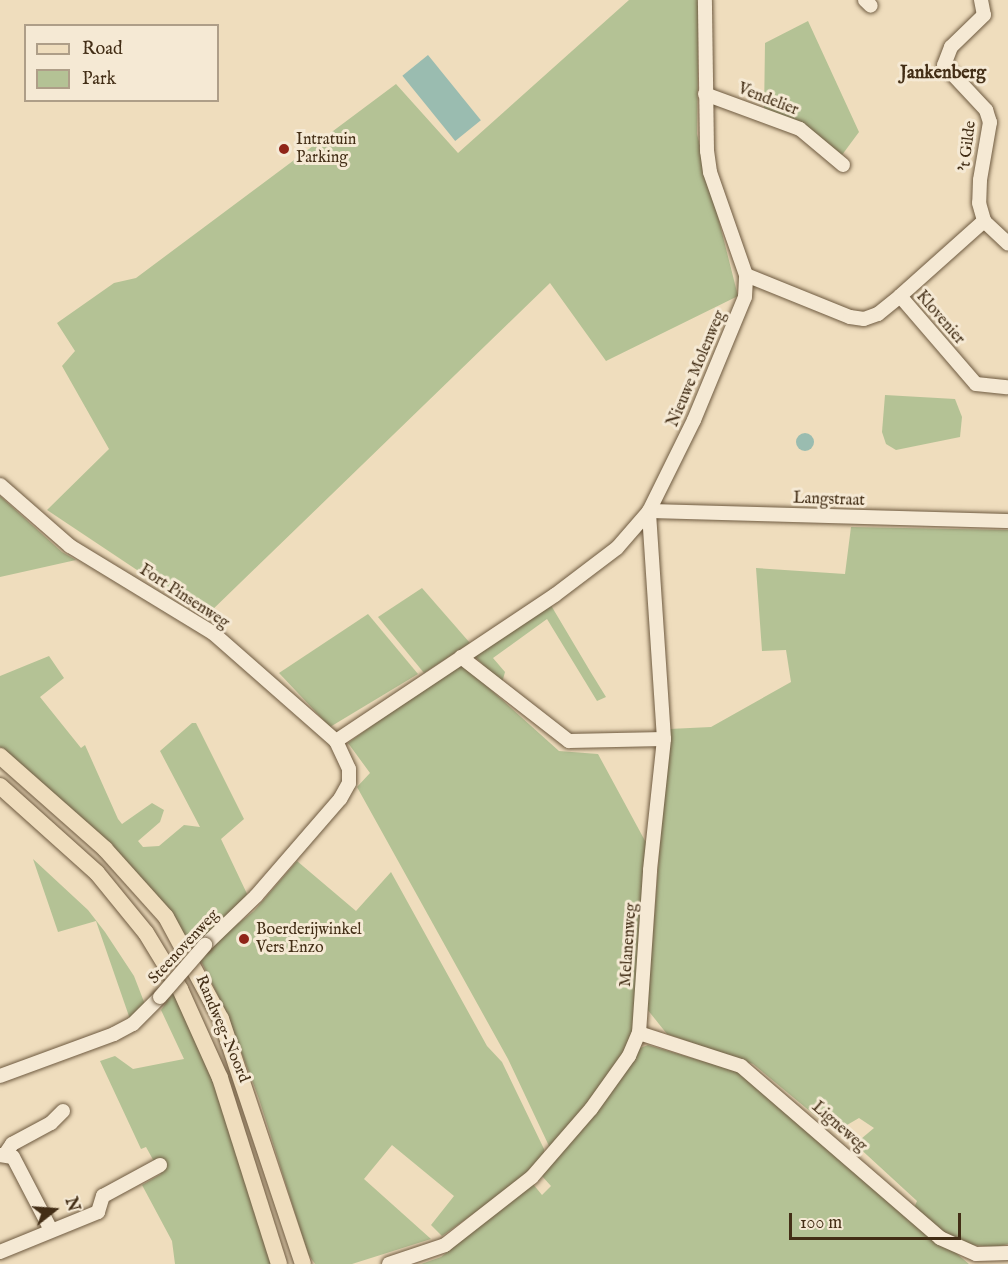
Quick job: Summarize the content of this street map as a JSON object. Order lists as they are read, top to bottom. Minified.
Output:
{"streets":{"main road":["Randweg-Noord"],"street":["Vendelier","'t Gilde","Klovenier","Nieuwe Molenweg","Langstraat","Fort Pinsenweg","Melanenweg","Steenovenweg","Ligneweg"]},"crossings":[["Vendelier","Nieuwe Molenweg"],["Klovenier","Nieuwe Molenweg"],["Nieuwe Molenweg","Langstraat"],["Nieuwe Molenweg","Fort Pinsenweg"],["Nieuwe Molenweg","Melanenweg"],["Langstraat","Melanenweg"],["Fort Pinsenweg","Steenovenweg"],["Melanenweg","Ligneweg"]],"districts":["Jankenberg"],"places":["Intratuin Parking","Boerderijwinkel Vers Enzo"],"legend":["Road","Park"],"scale_bar":"100 m","north":"right"}
